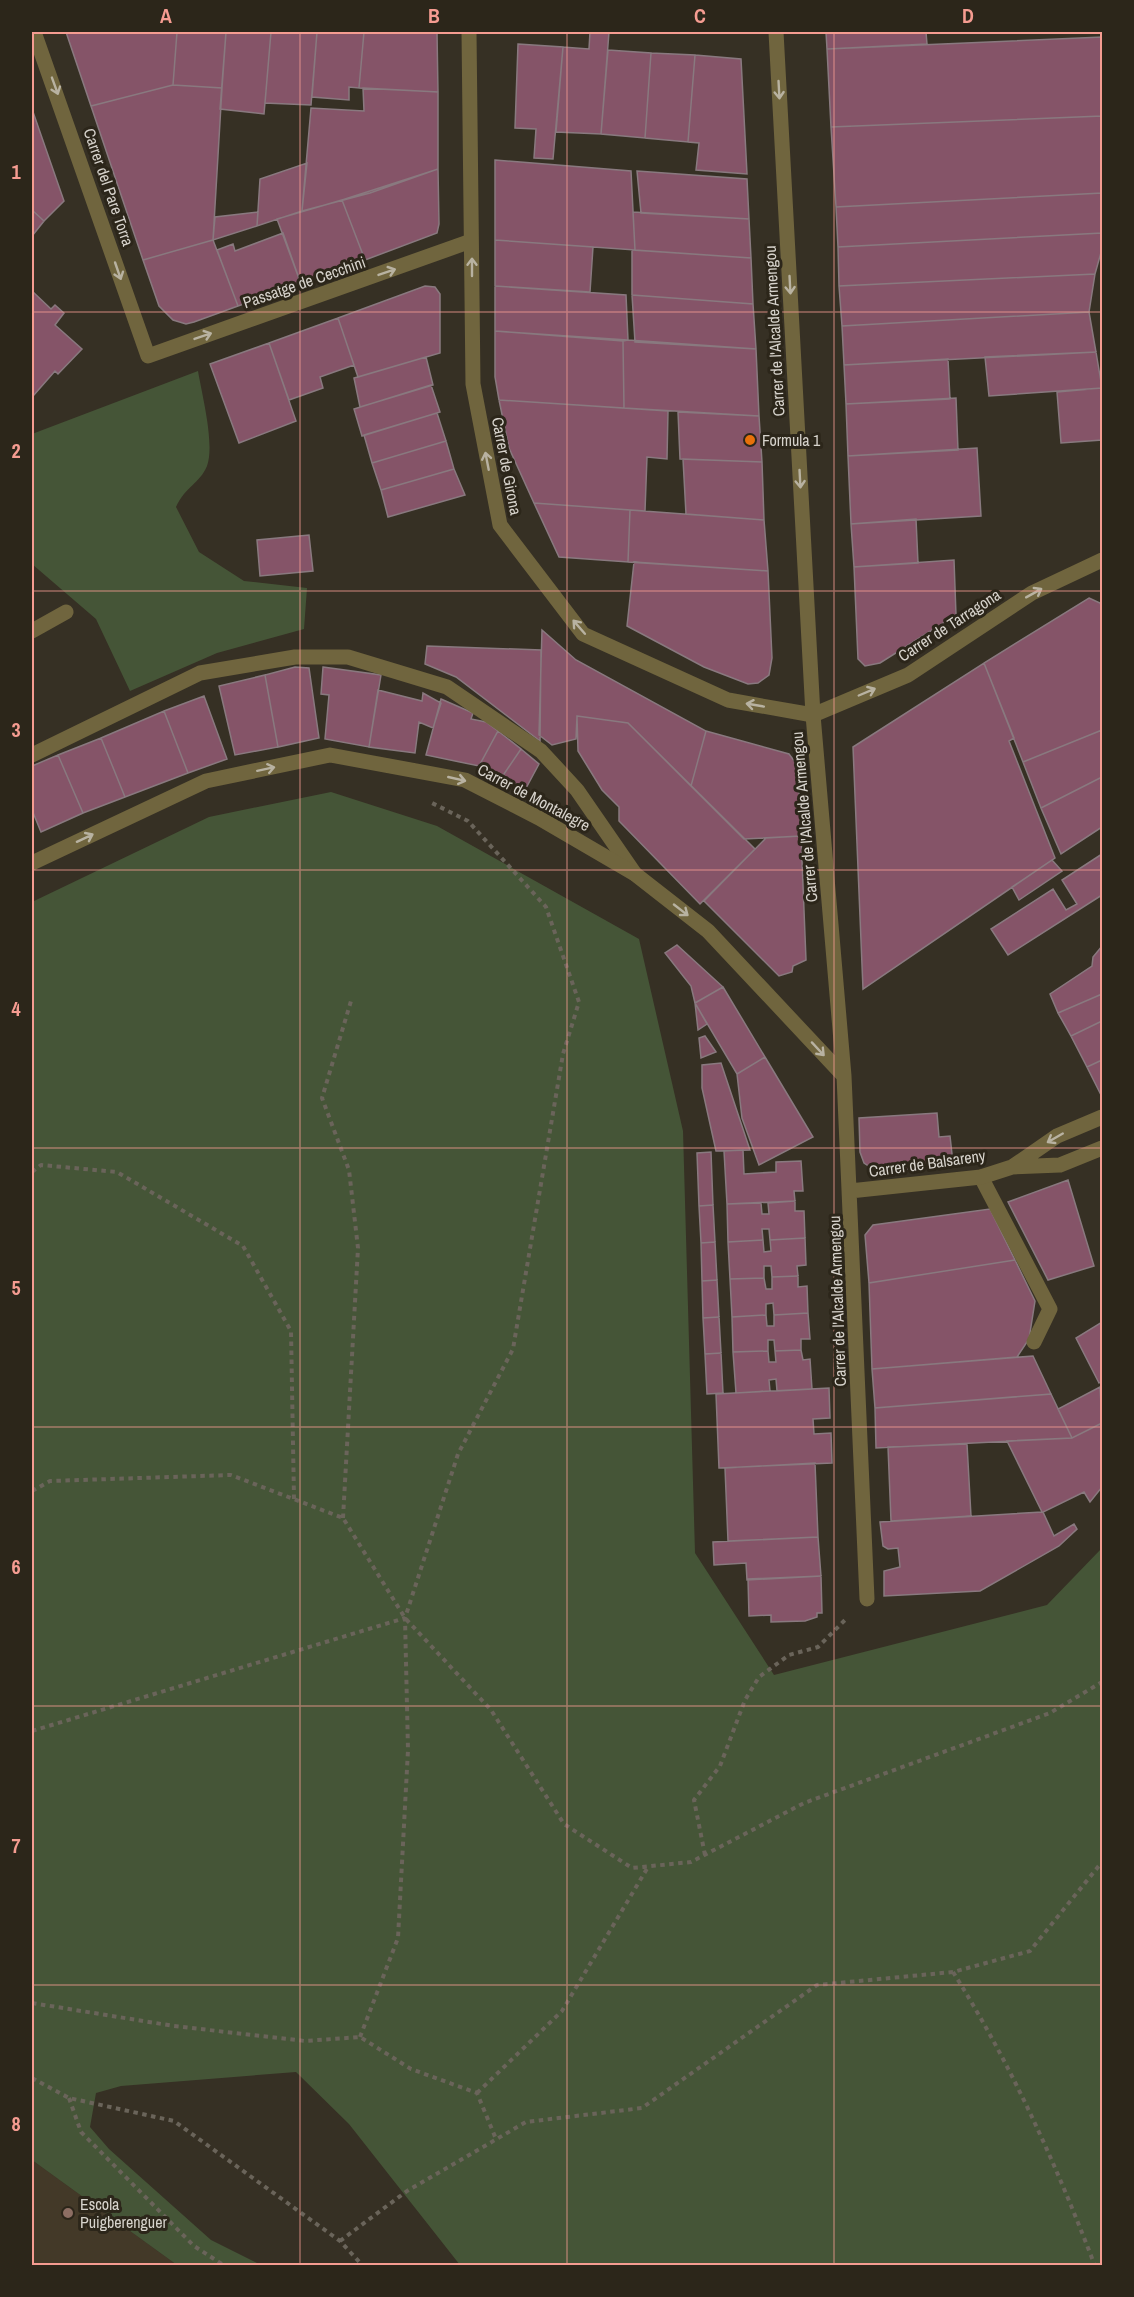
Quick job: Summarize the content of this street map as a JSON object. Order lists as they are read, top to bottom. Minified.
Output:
{"streets":{"street":["Carrer del Pare Torra","Passatge de Cecchini","Carrer de l'Alcalde Armengou","Carrer de Girona","Carrer de Tarragona","Carrer de Montalegre","Carrer de Balsareny"]},"crossings":[["Carrer del Pare Torra","Passatge de Cecchini"],["Passatge de Cecchini","Carrer de Girona"],["Carrer de l'Alcalde Armengou","Carrer de Girona"],["Carrer de l'Alcalde Armengou","Carrer de Tarragona"],["Carrer de l'Alcalde Armengou","Carrer de Montalegre"],["Carrer de l'Alcalde Armengou","Carrer de Balsareny"],["Carrer de Girona","Carrer de Tarragona"]],"one_way":["Carrer del Pare Torra","Passatge de Cecchini","Carrer de l'Alcalde Armengou","Carrer de Girona","Carrer de Tarragona","Carrer de Montalegre"],"places":["Formula 1","Escola Puigberenguer"],"grid":{"columns":["A","B","C","D"],"rows":["1","2","3","4","5","6","7","8"]}}
